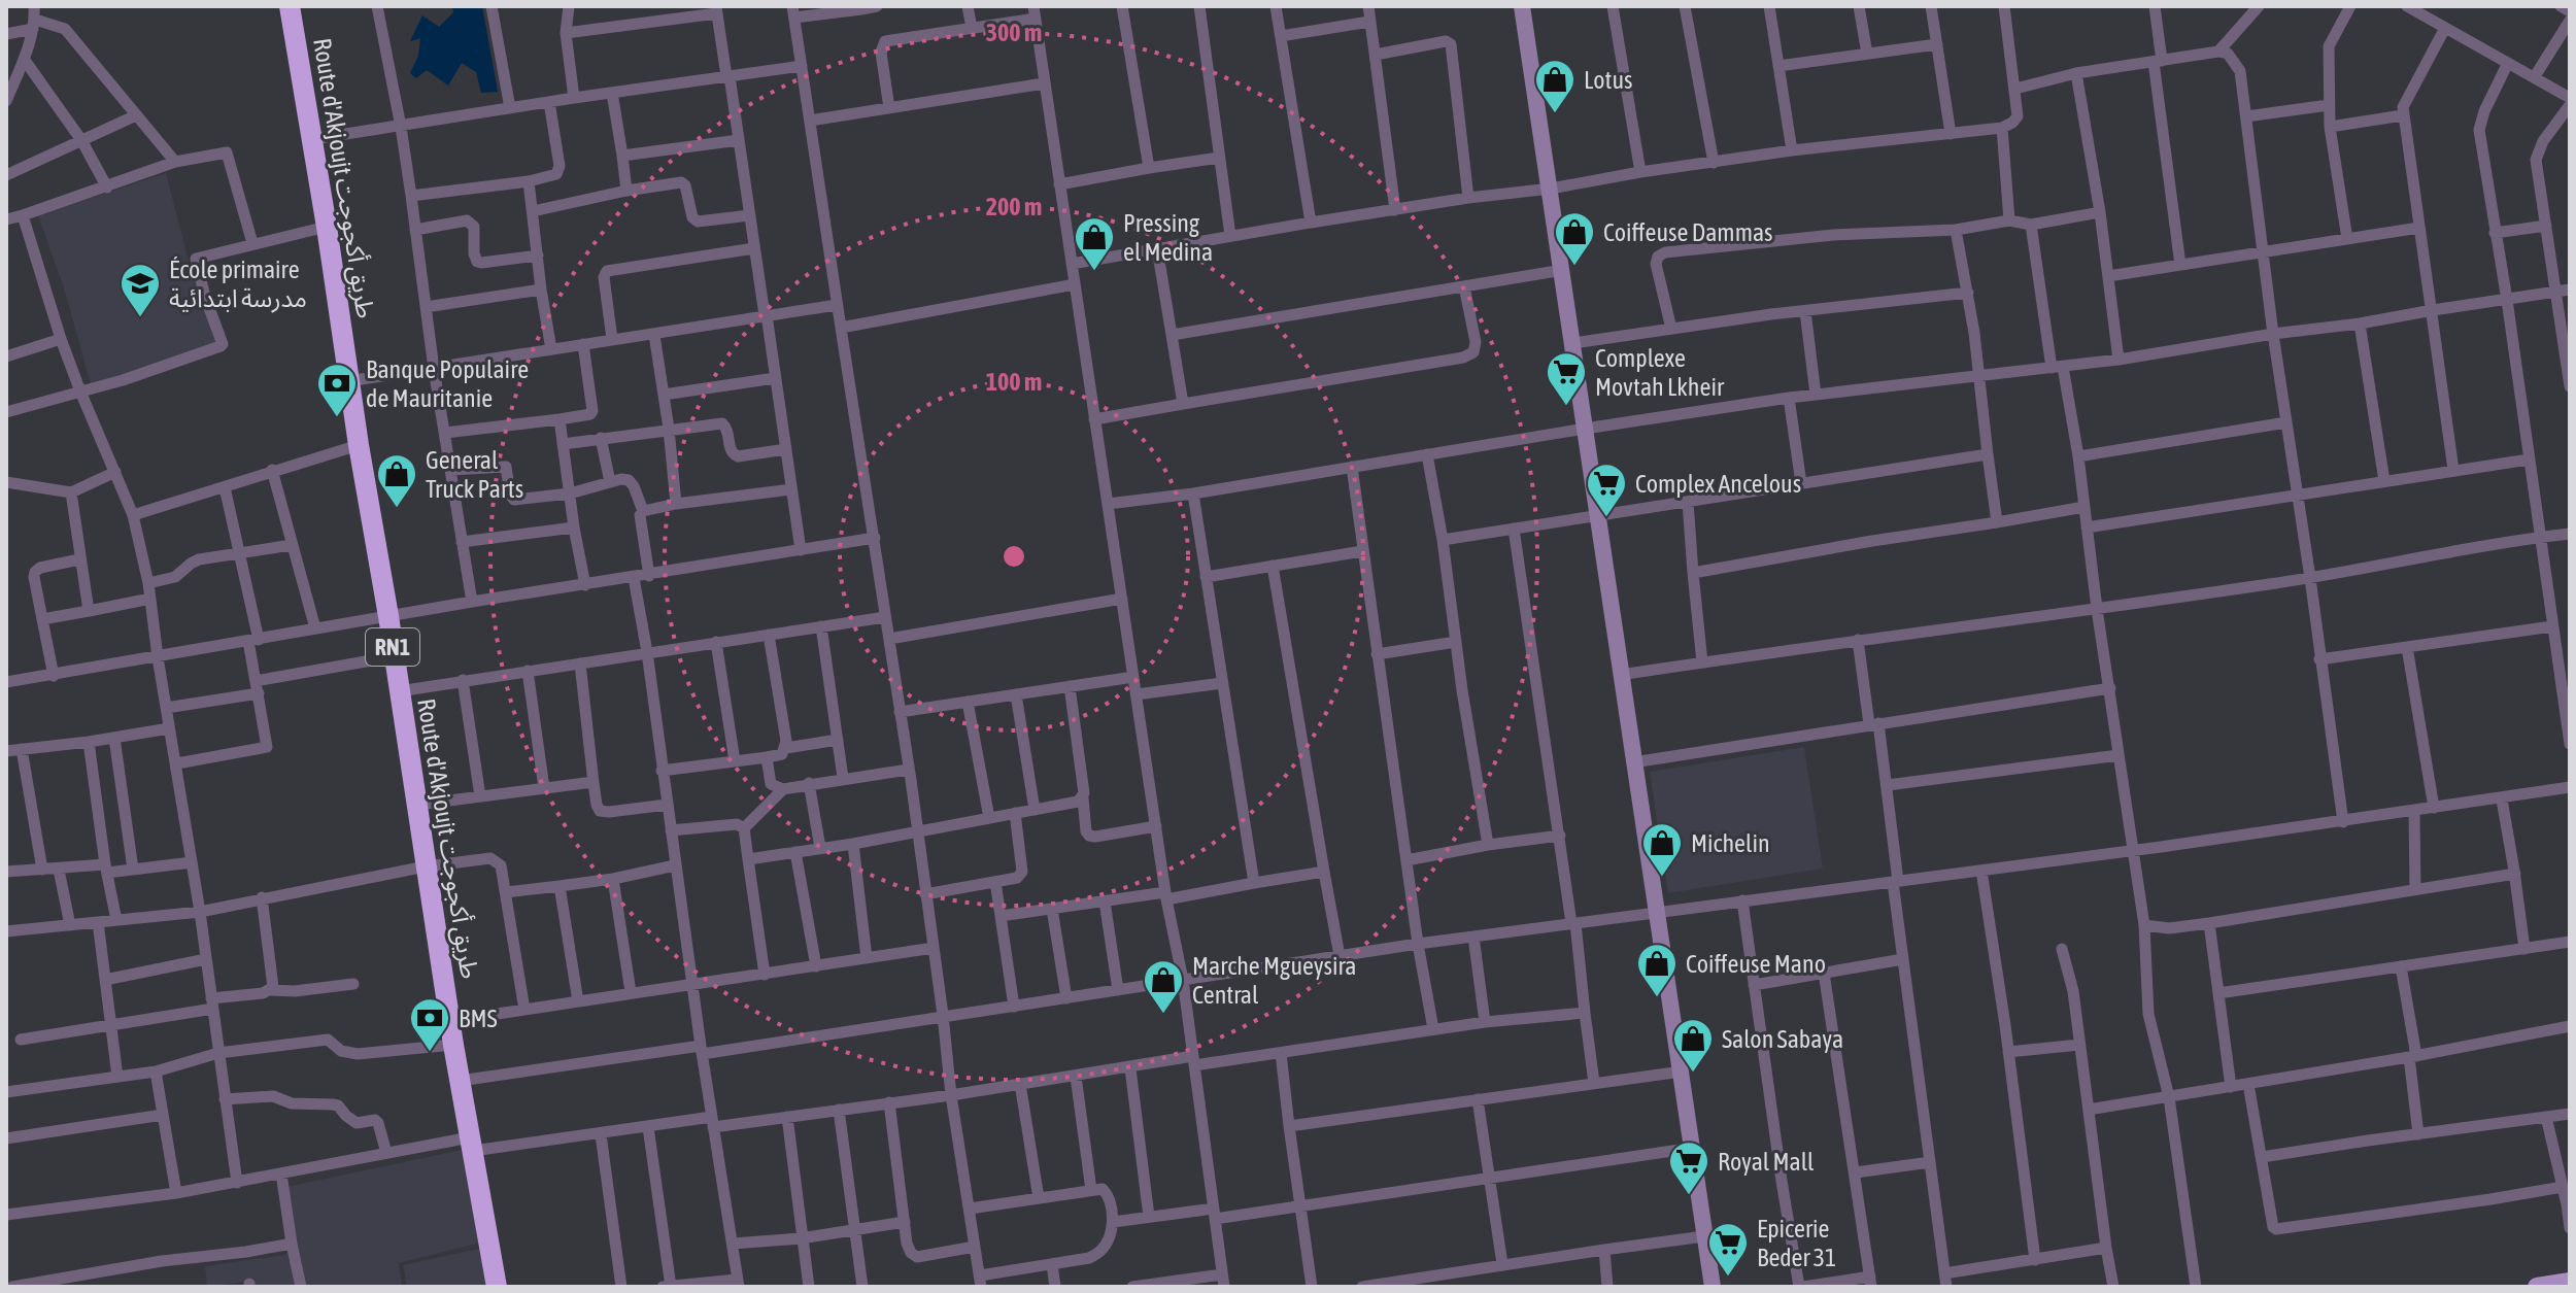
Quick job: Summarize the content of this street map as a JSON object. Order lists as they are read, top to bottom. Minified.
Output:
{"streets":{"highway":["Route d'Akjoujt طريق أكجوجت","RN1"]},"places":{"shop":["Lotus","Coiffeuse Dammas","Pressing el Medina","General Truck Parts","Michelin","Coiffeuse Mano","Marche Mgueysira Central","Salon Sabaya"],"school or university":["École primaire مدرسة ابتدائية"],"supermarket":["Complexe Movtah Lkheir","Complex Ancelous","Royal Mall","Epicerie Beder 31"],"bank":["Banque Populaire de Mauritanie","BMS"]},"rings":["300 m","200 m","100 m"]}
